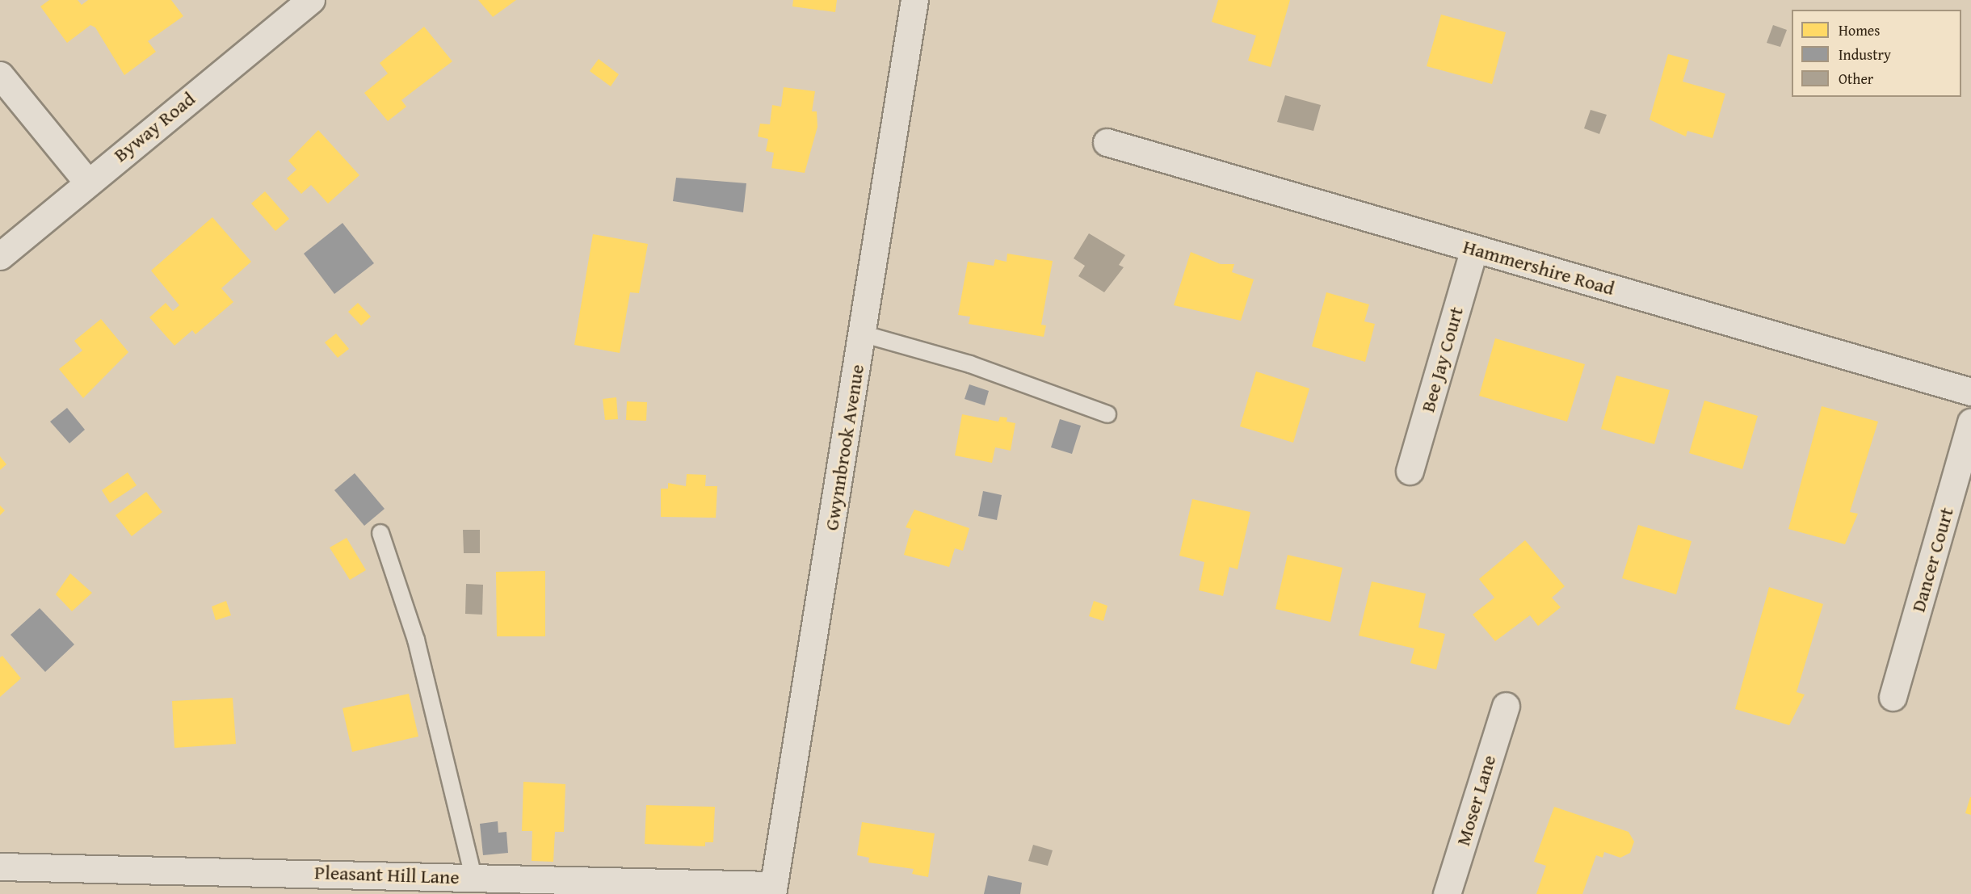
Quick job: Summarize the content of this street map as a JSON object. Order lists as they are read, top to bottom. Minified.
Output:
{"streets":{"street":["Byway Road","Hammershire Road","Bee Jay Court","Gwynnbrook Avenue","Dancer Court","Moser Lane","Pleasant Hill Lane"]},"crossings":[["Hammershire Road","Bee Jay Court"],["Gwynnbrook Avenue","Pleasant Hill Lane"]],"legend":["Homes","Industry","Other"]}
